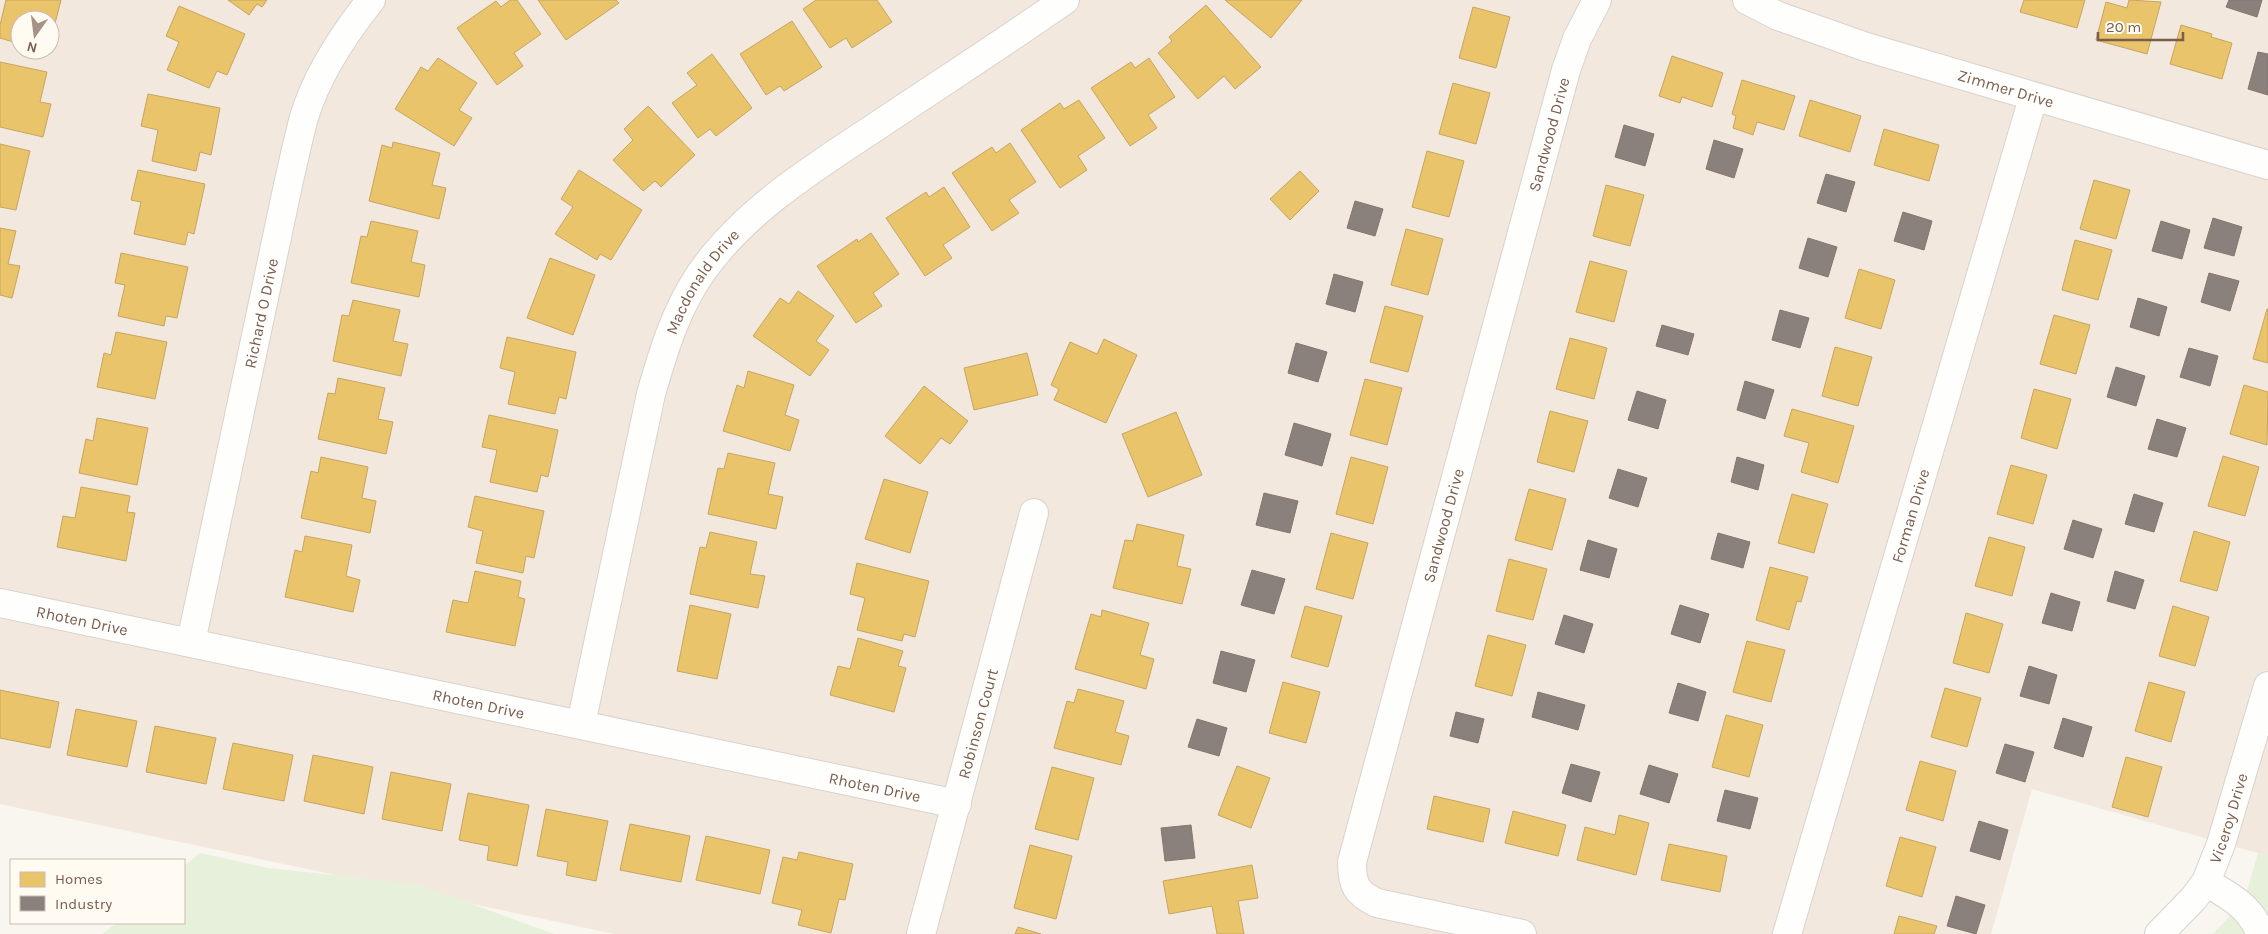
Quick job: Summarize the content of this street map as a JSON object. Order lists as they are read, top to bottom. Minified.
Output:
{"streets":{"street":["Zimmer Drive","Sandwood Drive","Macdonald Drive","Richard O Drive","Forman Drive","Rhoten Drive","Robinson Court","Viceroy Drive"]},"crossings":[["Zimmer Drive","Forman Drive"],["Macdonald Drive","Rhoten Drive"],["Richard O Drive","Rhoten Drive"],["Rhoten Drive","Robinson Court"]],"legend":["Homes","Industry"],"scale_bar":"20 m","north":"bottom"}
